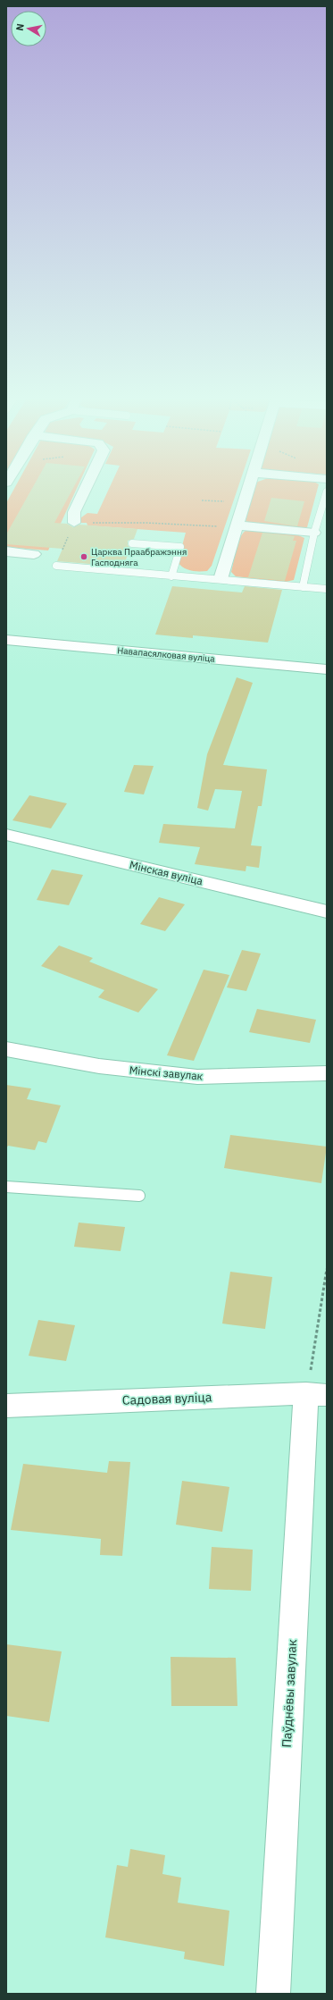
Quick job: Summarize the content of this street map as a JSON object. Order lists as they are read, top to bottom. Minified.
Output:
{"streets":{"street":["Навапасялковая вуліца","Мінская вуліца","Мінскі завулак","Садовая вуліца","Паўднёвы завулак"]},"crossings":[["Садовая вуліца","Паўднёвы завулак"]],"places":["Царква Праабражэння Гасподняга"],"north":"left"}
